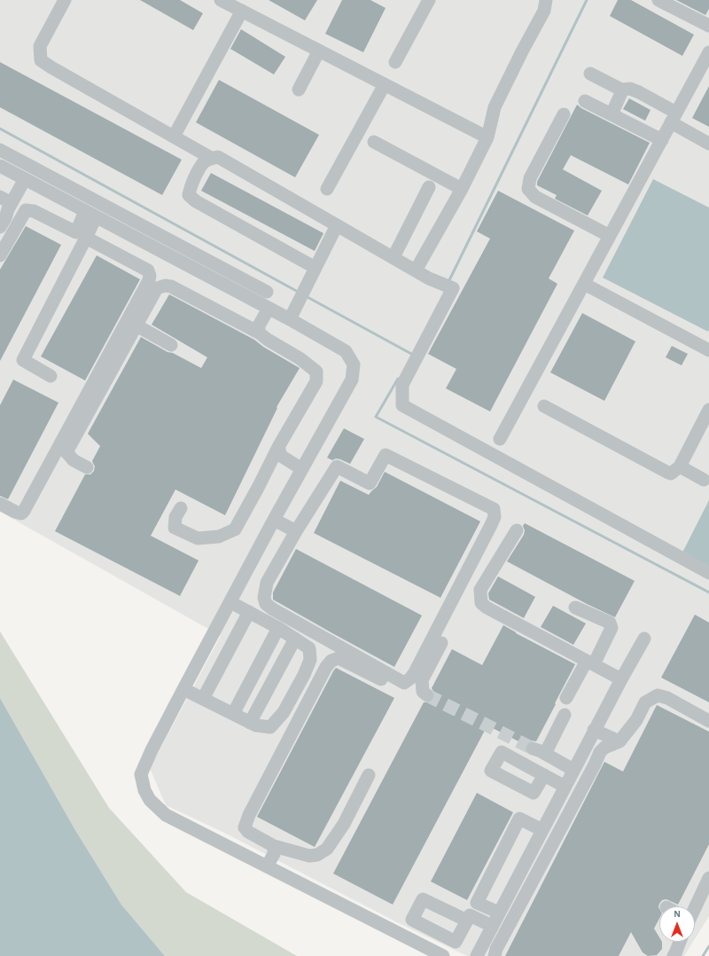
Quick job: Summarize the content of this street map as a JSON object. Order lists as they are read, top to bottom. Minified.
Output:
{"north":"top"}
